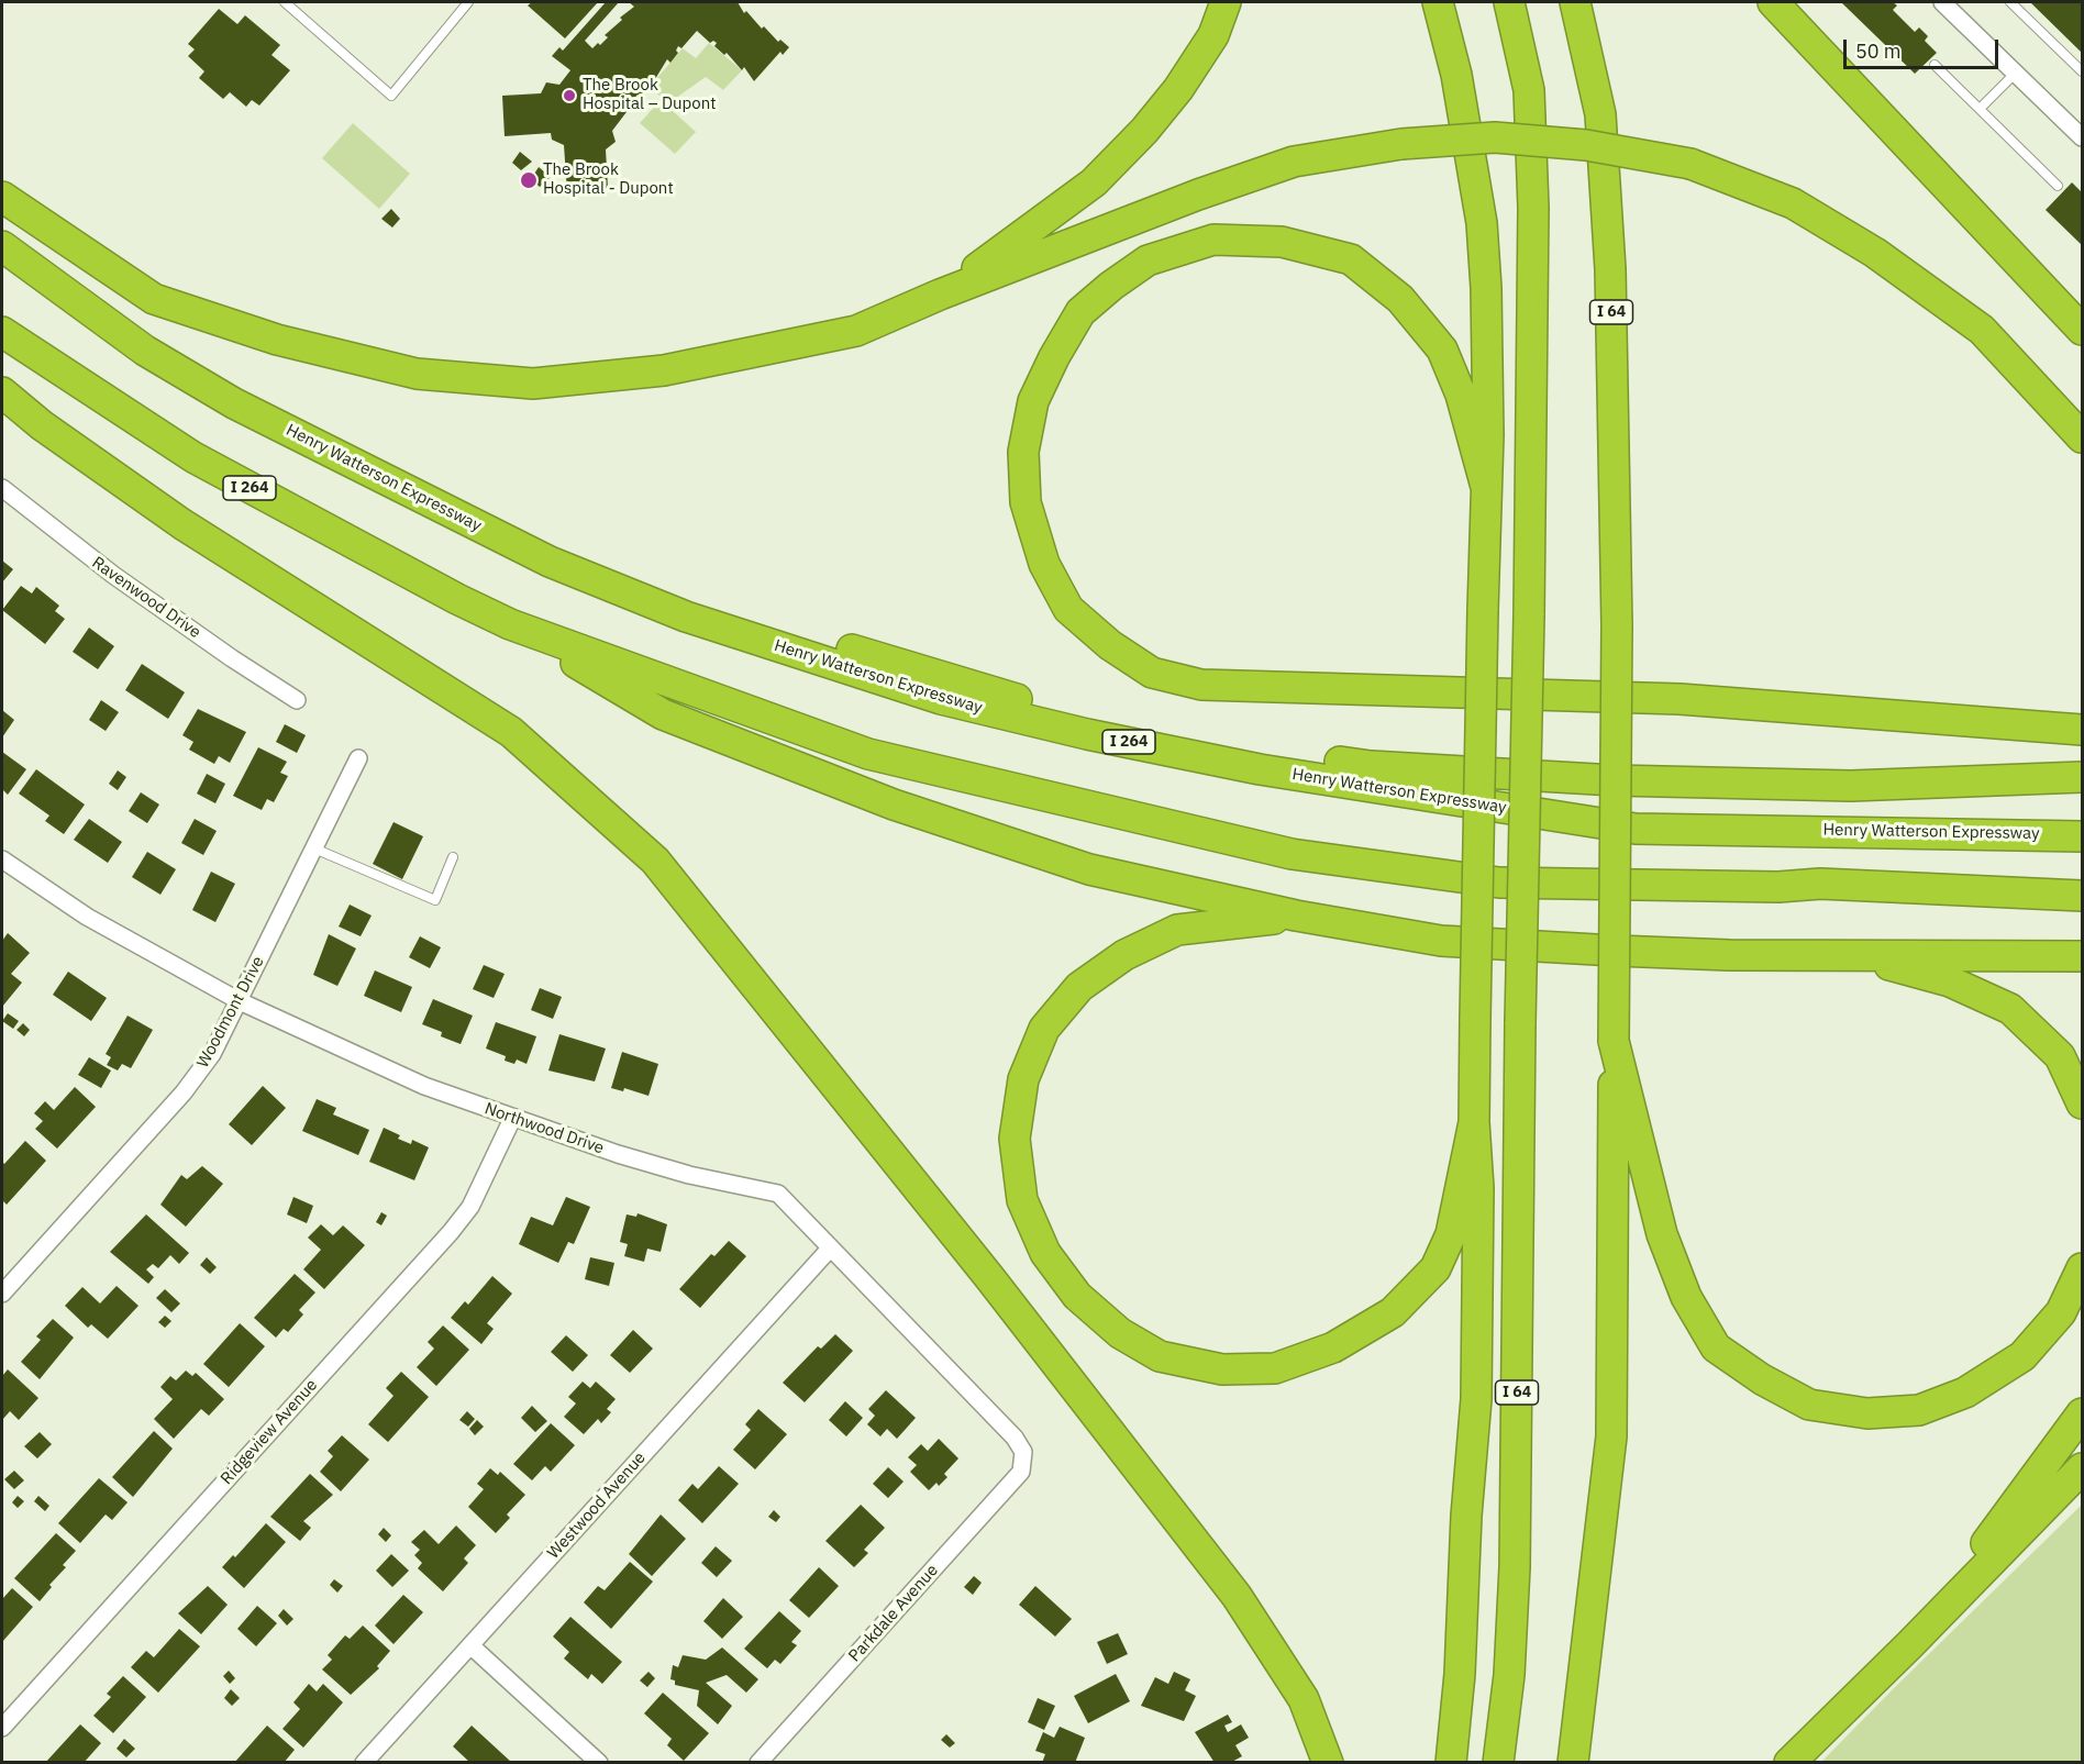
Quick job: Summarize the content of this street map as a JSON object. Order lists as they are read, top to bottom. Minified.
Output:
{"streets":{"highway":["I 64","Henry Watterson Expressway","I 264"],"street":["Ravenwood Drive","Woodmont Drive","Northwood Drive","Ridgeview Avenue","Westwood Avenue","Parkdale Avenue"]},"crossings":[["Woodmont Drive","Northwood Drive"],["Northwood Drive","Ridgeview Avenue"],["Northwood Drive","Westwood Avenue"],["Northwood Drive","Parkdale Avenue"]],"places":["The Brook Hospital – Dupont","The Brook Hospital - Dupont"],"scale_bar":"50 m"}
